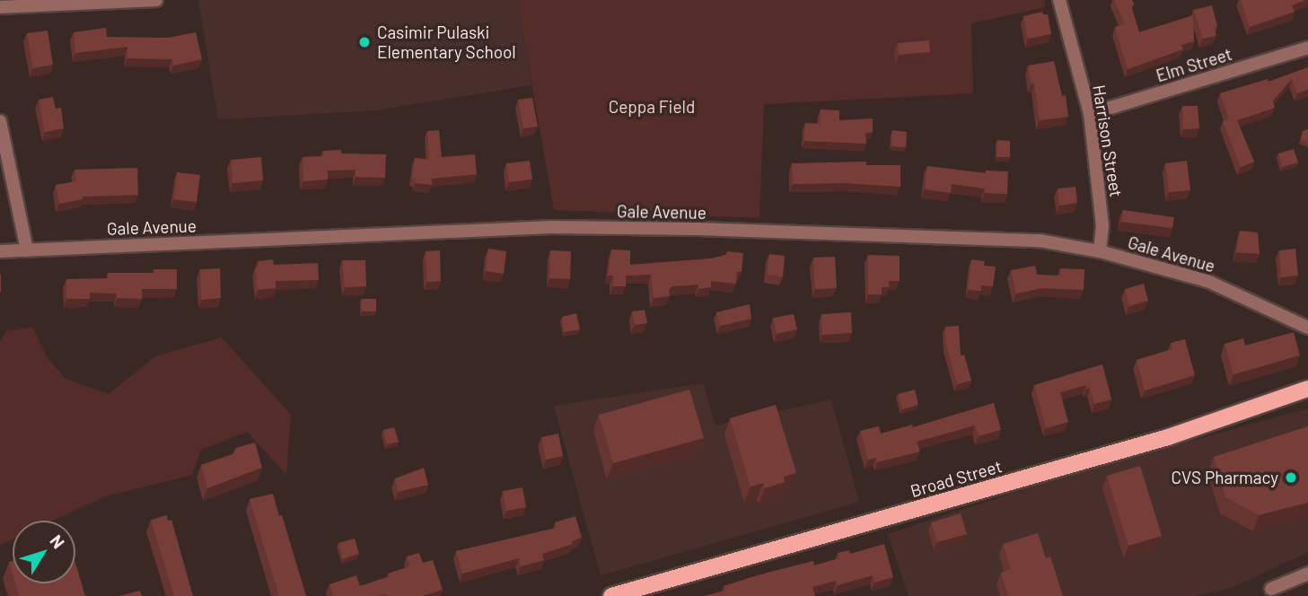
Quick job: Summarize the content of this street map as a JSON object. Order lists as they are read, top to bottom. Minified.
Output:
{"streets":{"main road":["Broad Street"],"street":["Elm Street","Harrison Street","Gale Avenue"]},"crossings":[["Elm Street","Harrison Street"],["Harrison Street","Gale Avenue"]],"parks":["Ceppa Field"],"places":["Casimir Pulaski Elementary School","CVS Pharmacy"],"north":"top right"}
